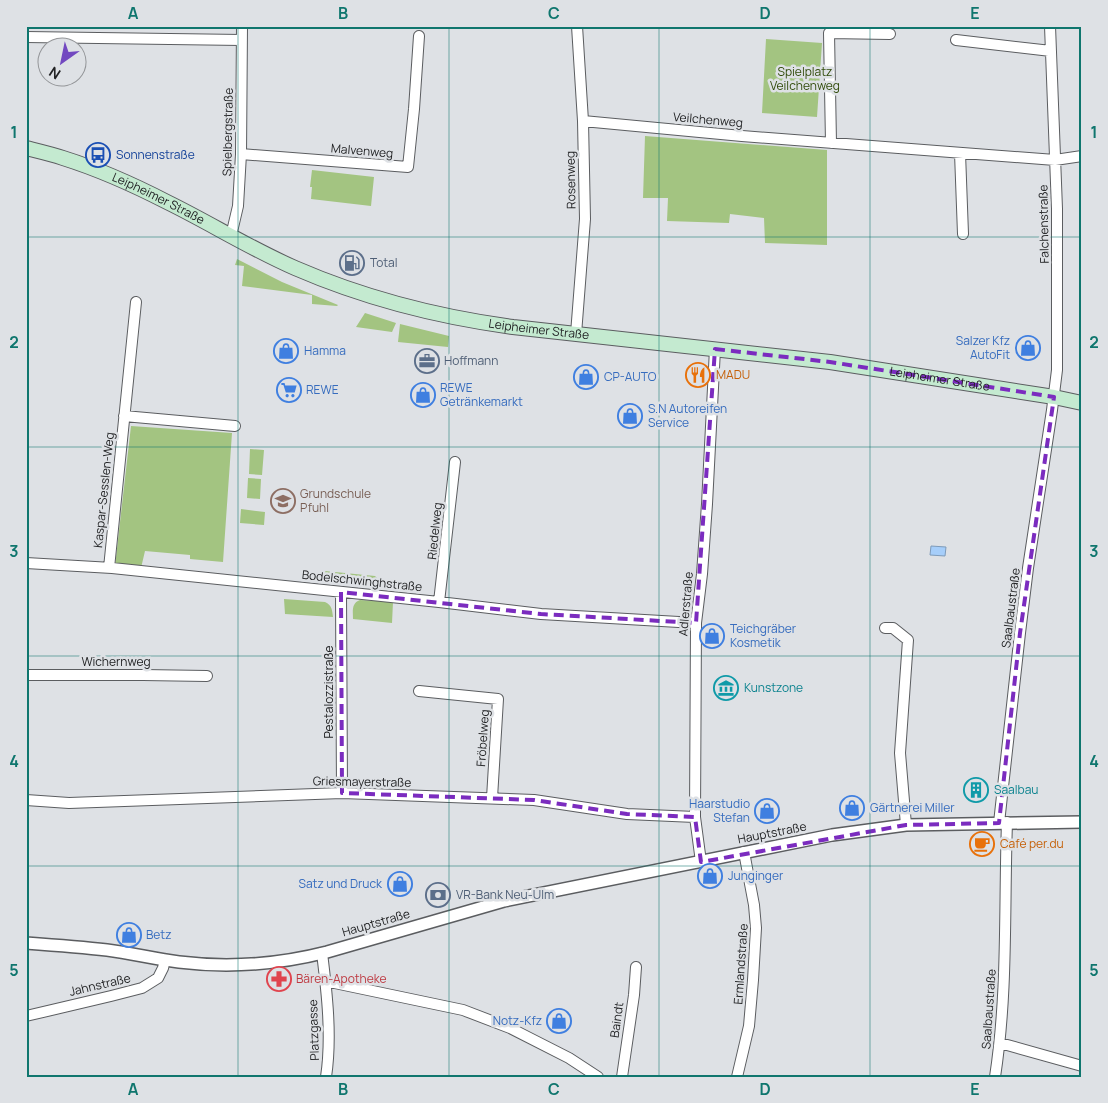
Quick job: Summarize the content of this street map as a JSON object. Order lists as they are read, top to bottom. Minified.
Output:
{"streets":{"main road":["Leipheimer Straße"],"street":["Veilchenweg","Spielbergstraße","Malvenweg","Rosenweg","Falchenstraße","Kaspar-Sesslen-Weg","Riedelweg","Bodelschwinghstraße","Adlerstraße","Saalbaustraße","Wichernweg","Pestalozzistraße","Fröbelweg","Griesmayerstraße","Hauptstraße","Ermlandstraße","Jahnstraße","Baindt","Platzgasse"]},"crossings":[["Veilchenweg","Rosenweg"],["Veilchenweg","Falchenstraße"],["Spielbergstraße","Malvenweg"],["Spielbergstraße","Leipheimer Straße"],["Rosenweg","Leipheimer Straße"],["Leipheimer Straße","Falchenstraße"],["Leipheimer Straße","Adlerstraße"],["Leipheimer Straße","Saalbaustraße"],["Falchenstraße","Saalbaustraße"],["Kaspar-Sesslen-Weg","Bodelschwinghstraße"],["Riedelweg","Bodelschwinghstraße"],["Bodelschwinghstraße","Adlerstraße"],["Bodelschwinghstraße","Pestalozzistraße"],["Adlerstraße","Griesmayerstraße"],["Adlerstraße","Hauptstraße"],["Saalbaustraße","Hauptstraße"],["Pestalozzistraße","Griesmayerstraße"],["Fröbelweg","Griesmayerstraße"],["Hauptstraße","Ermlandstraße"],["Hauptstraße","Jahnstraße"],["Hauptstraße","Platzgasse"]],"parks":["Spielplatz Veilchenweg"],"places":{"bus stop":["Sonnenstraße"],"fuel station":["Total"],"shop":["Salzer Kfz AutoFit","Hamma","CP-AUTO","REWE Getränkemarkt","S.N Autoreifen Service","Teichgräber Kosmetik","Gärtnerei Miller","Haarstudio Stefan","Junginger","Satz und Druck","Betz","Notz-Kfz"],"office":["Hoffmann"],"restaurant":["MADU"],"supermarket":["REWE"],"school or university":["Grundschule Pfuhl"],"museum":["Kunstzone"],"building":["Saalbau"],"cafe":["Café per.du"],"bank":["VR-Bank Neu-Ulm"],"pharmacy":["Bären-Apotheke"]},"north":"bottom left","grid":{"columns":["A","B","C","D","E"],"rows":["1","2","3","4","5"]}}
